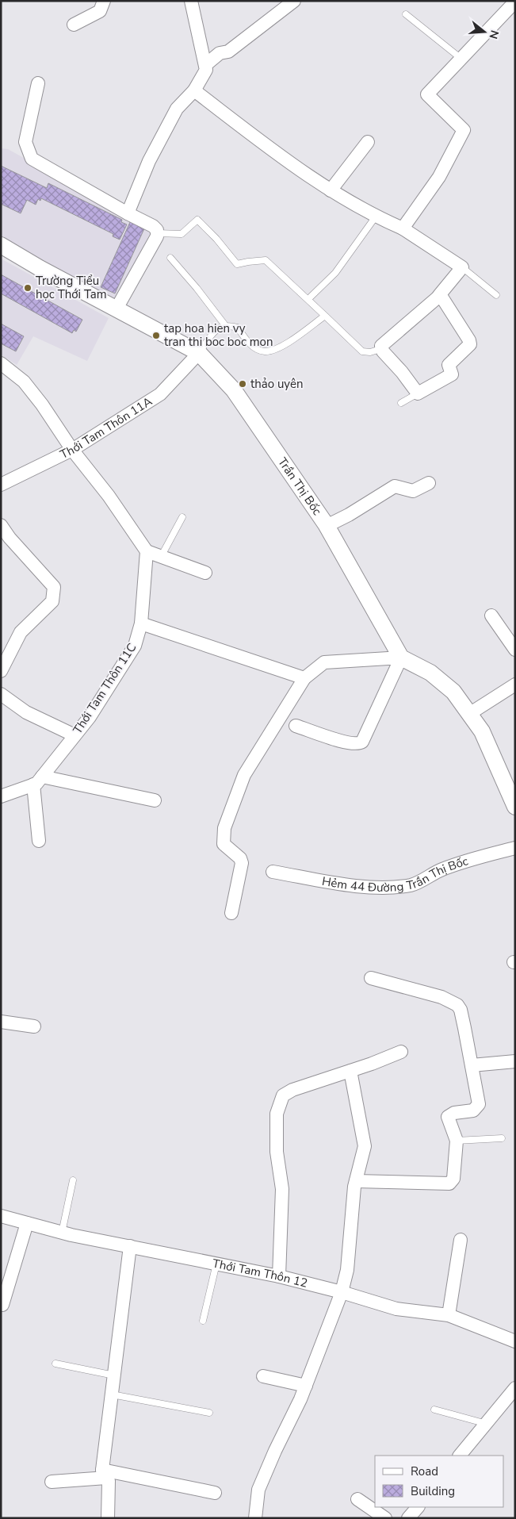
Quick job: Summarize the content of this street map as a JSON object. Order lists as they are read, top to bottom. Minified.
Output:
{"streets":{"street":["Thới Tam Thôn 11A","Trần Thị Bốc","Thới Tam Thôn 11C","Hẻm 44 Đường Trần Thị Bốc","Thới Tam Thôn 12"]},"crossings":[["Thới Tam Thôn 11A","Trần Thị Bốc"]],"places":["Trường Tiểu học Thới Tam","tap hoa hien vy tran thi boc boc mon","thảo uyên"],"legend":["Road","Building"],"north":"right"}
